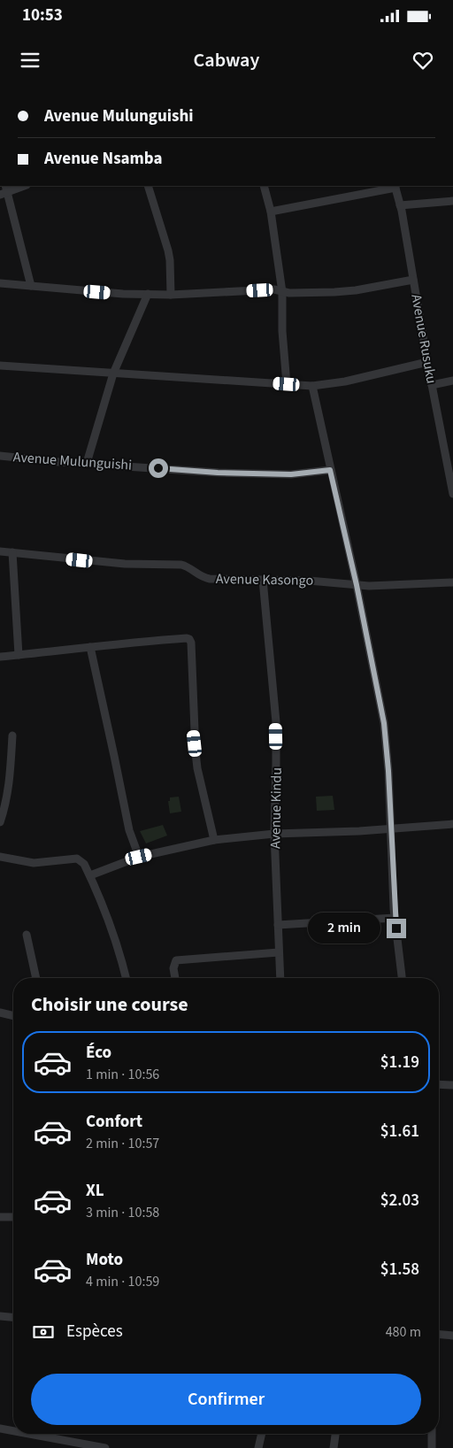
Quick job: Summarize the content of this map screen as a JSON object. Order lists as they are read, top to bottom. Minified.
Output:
{"streets":{"street":["Avenue Rusuku","Avenue Mulunguishi","Avenue Kasongo","Avenue Kindu"]},"crossings":[["Avenue Kasongo","Avenue Kindu"]],"page":{"status":"10:53","header":"Cabway","banner":["Avenue Mulunguishi","Avenue Nsamba"],"bubble":"2 min","heading":"Choisir une course","list":[{"name":"Éco","note":"1 min · 10:56","value":"$1.19"},{"name":"Confort","note":"2 min · 10:57","value":"$1.61"},{"name":"XL","note":"3 min · 10:58","value":"$2.03"},{"name":"Moto","note":"4 min · 10:59","value":"$1.58"}],"pay":["Espèces","480 m"],"buttons":"Confirmer"}}
